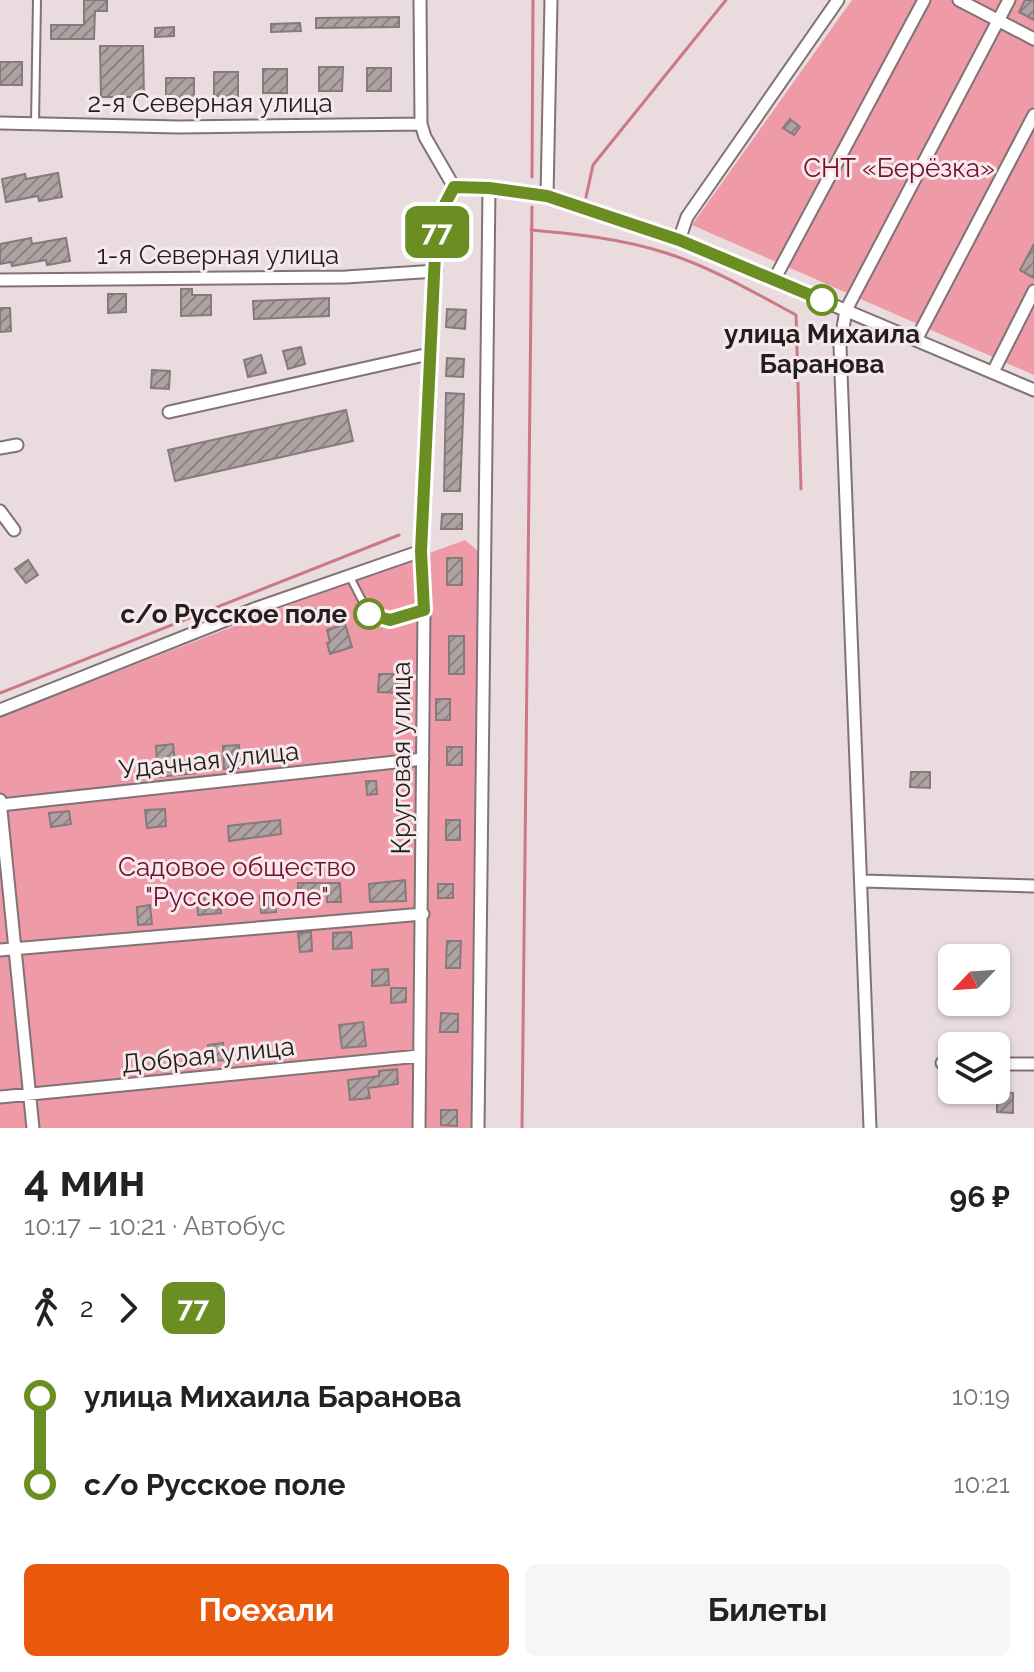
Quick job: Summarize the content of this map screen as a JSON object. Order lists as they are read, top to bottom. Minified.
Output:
{"streets":{"street":["2-я Северная улица","1-я Северная улица","Круговая улица","Удачная улица","Добрая улица"]},"crossings":[["1-я Северная улица","Круговая улица"],["Круговая улица","Удачная улица"],["Круговая улица","Добрая улица"]],"parks":["СНТ «Берёзка»","Садовое общество \"Русское поле\""],"places":["улица Михаила Баранова","с/о Русское поле"],"lines":["bus line 77"],"north":"bottom left","page":{"on_map":"77","heading":["4 мин","10:17 – 10:21 · Автобус","96 ₽"],"legs":["2","77"],"list":[{"name":"улица Михаила Баранова","value":"10:19"},{"name":"с/о Русское поле","value":"10:21"}],"buttons":["Поехали","Билеты"]}}
